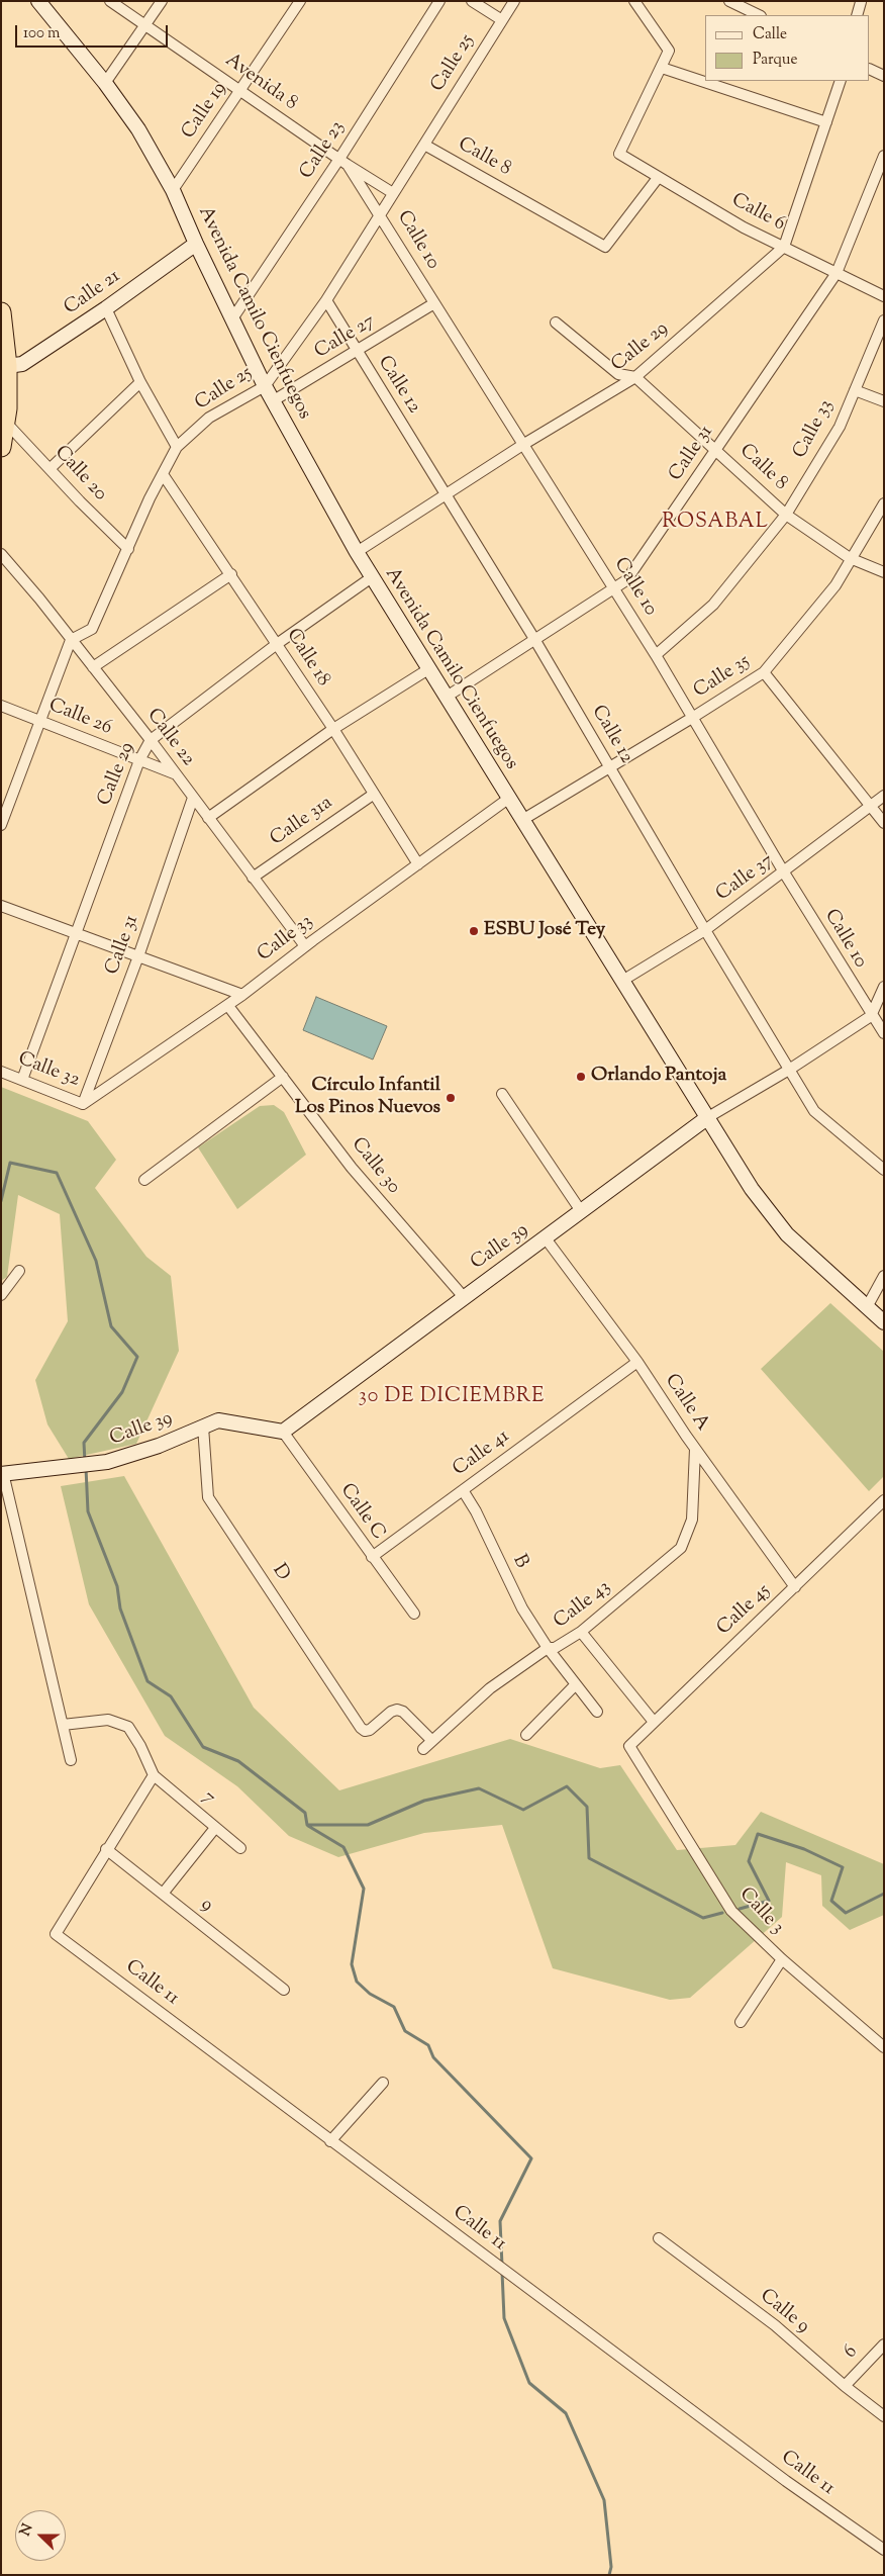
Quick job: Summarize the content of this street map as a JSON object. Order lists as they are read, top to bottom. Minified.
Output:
{"streets":{"main road":["Calle 21","Avenida Camilo Cienfuegos","Calle 39"],"street":["Calle 25","Avenida 8","Calle 19","Calle 23","Calle 8","Calle 6","Calle 10","Calle 27","Calle 29","Calle 12","Calle 33","Calle 31","Calle 20","Calle 18","Calle 35","Calle 26","Calle 22","Calle 31a","Calle 37","Calle 32","Calle 30","Calle A","Calle 41","Calle C","B","D","Calle 43","Calle 45","7","9","Calle 3","Calle 11","Calle 9","6"]},"crossings":[["Calle 25","Avenida 8"],["Calle 25","Calle 8"],["Calle 25","Calle 10"],["Calle 25","Avenida Camilo Cienfuegos"],["Calle 25","Calle 12"],["Calle 25","Calle 20"],["Calle 25","Calle 18"],["Calle 25","Calle 22"],["Avenida 8","Calle 19"],["Avenida 8","Calle 23"],["Avenida 8","Calle 10"],["Calle 19","Avenida Camilo Cienfuegos"],["Calle 23","Calle 10"],["Calle 23","Avenida Camilo Cienfuegos"],["Calle 8","Calle 6"],["Calle 8","Calle 29"],["Calle 8","Calle 33"],["Calle 8","Calle 31"],["Calle 8","Calle 35"],["Calle 6","Calle 29"],["Calle 6","Calle 31"],["Calle 10","Calle 27"],["Calle 10","Calle 29"],["Calle 10","Calle 33"],["Calle 10","Calle 31"],["Calle 10","Calle 35"],["Calle 10","Calle 37"],["Calle 10","Calle 39"],["Calle 21","Avenida Camilo Cienfuegos"],["Avenida Camilo Cienfuegos","Calle 27"],["Avenida Camilo Cienfuegos","Calle 29"],["Avenida Camilo Cienfuegos","Calle 33"],["Avenida Camilo Cienfuegos","Calle 31"],["Avenida Camilo Cienfuegos","Calle 35"],["Avenida Camilo Cienfuegos","Calle 37"],["Avenida Camilo Cienfuegos","Calle 39"],["Calle 27","Calle 12"],["Calle 29","Calle 12"],["Calle 29","Calle 18"],["Calle 29","Calle 26"],["Calle 29","Calle 22"],["Calle 29","Calle 32"],["Calle 12","Calle 31"],["Calle 12","Calle 35"],["Calle 12","Calle 37"],["Calle 12","Calle 39"],["Calle 33","Calle 31"],["Calle 33","Calle 18"],["Calle 33","Calle 22"],["Calle 33","Calle 32"],["Calle 33","Calle 30"],["Calle 31","Calle 22"],["Calle 31","Calle 32"],["Calle 18","Calle 31a"],["Calle 26","Calle 22"],["Calle 22","Calle 31a"],["Calle 30","Calle 39"],["Calle 39","Calle A"],["Calle 39","Calle C"],["Calle 39","D"],["Calle A","Calle 41"],["Calle A","Calle 43"],["Calle A","Calle 45"],["Calle 41","Calle C"],["Calle 41","B"],["B","Calle 43"],["D","Calle 43"],["Calle 45","Calle 3"],["9","Calle 11"],["Calle 9","6"]],"districts":["ROSABAL","30 DE DICIEMBRE"],"places":["ESBU José Tey","Orlando Pantoja","Círculo Infantil Los Pinos Nuevos"],"legend":["Calle","Parque"],"scale_bar":"100 m","north":"left"}
